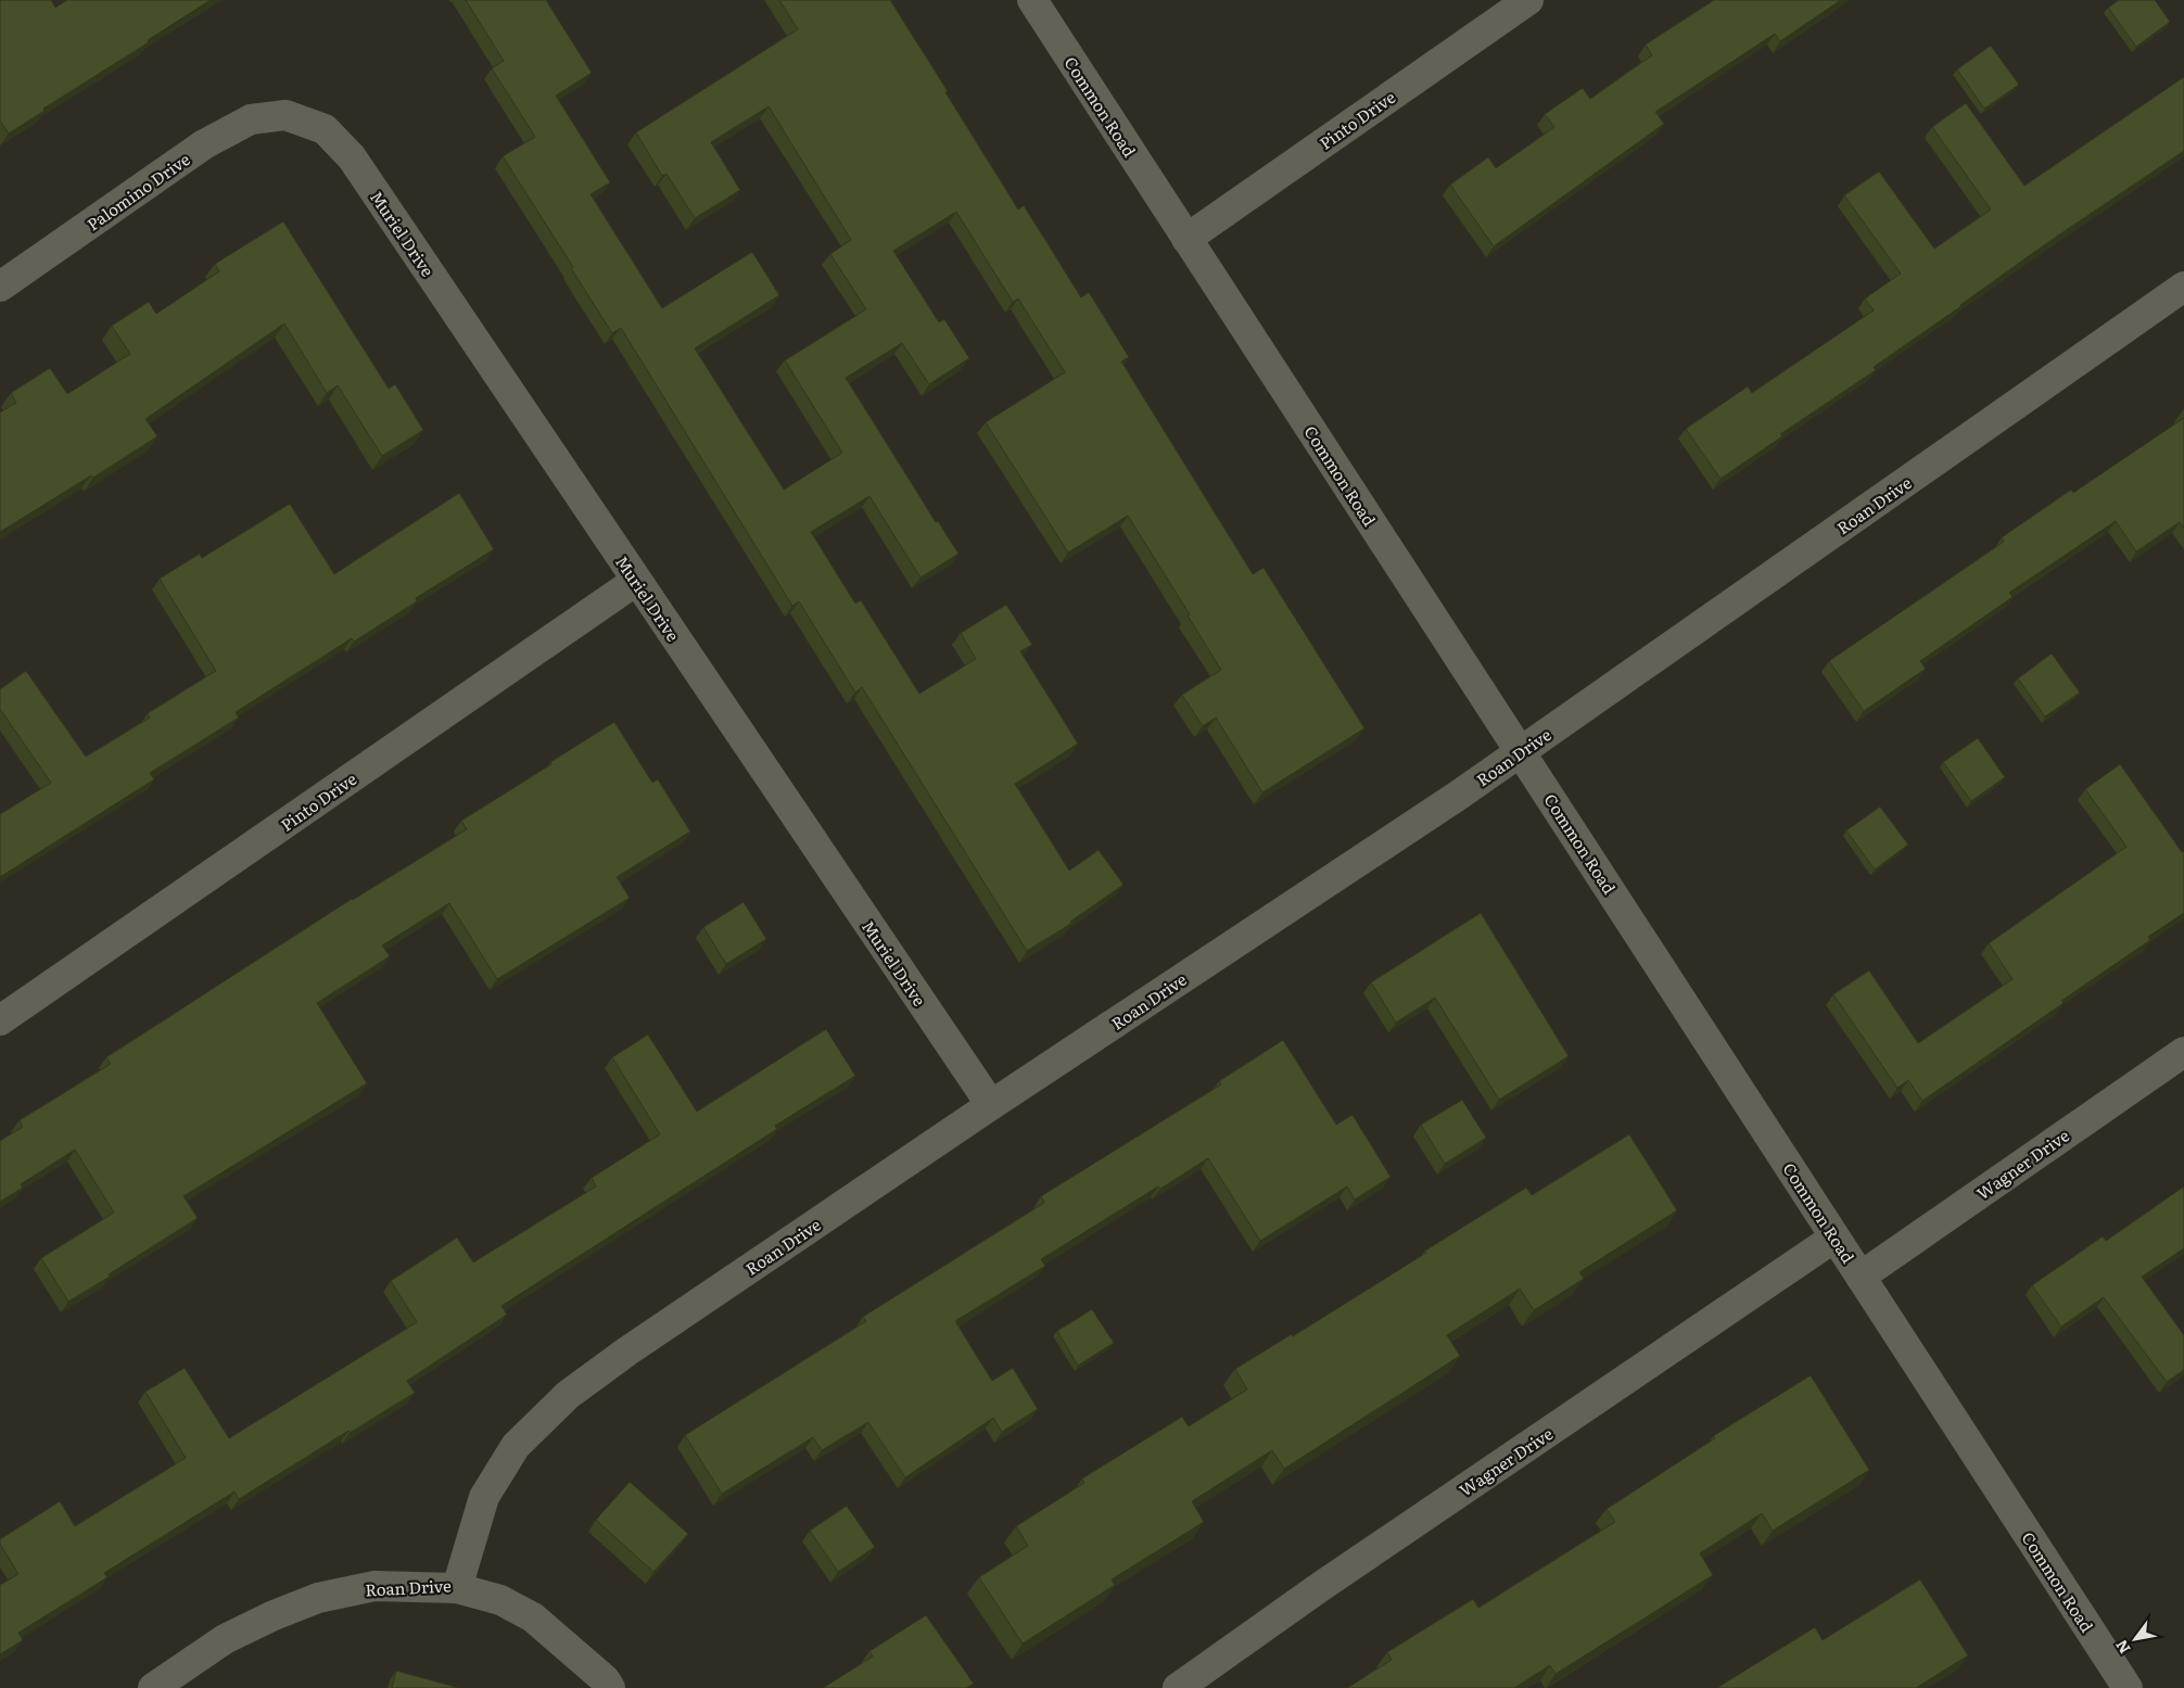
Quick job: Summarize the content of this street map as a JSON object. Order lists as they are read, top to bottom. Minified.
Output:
{"streets":{"street":["Common Road","Pinto Drive","Palomino Drive","Muriel Drive","Roan Drive","Wagner Drive"]},"crossings":[["Common Road","Pinto Drive"],["Common Road","Roan Drive"],["Common Road","Wagner Drive"],["Pinto Drive","Muriel Drive"],["Palomino Drive","Muriel Drive"],["Muriel Drive","Roan Drive"]],"north":"bottom left"}
